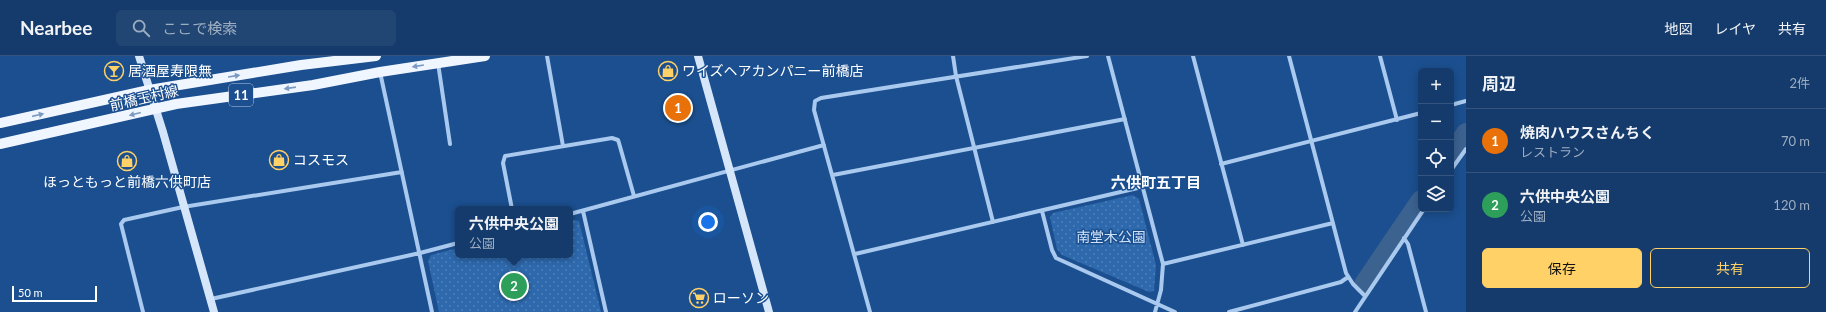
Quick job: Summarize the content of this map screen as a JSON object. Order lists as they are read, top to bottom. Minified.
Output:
{"streets":{"main road":["11","前橋玉村線"]},"districts":["六供町五丁目"],"parks":["南堂木公園"],"places":{"bar":["居酒屋寿限無"],"shop":["ワイズヘアカンパニー前橋店","コスモス","ほっともっと前橋六供町店"],"supermarket":["ローソン"]},"scale_bar":"50 m","page":{"header":"Nearbee","search":"ここで検索","nav":["地図","レイヤ","共有"],"heading":["周辺","2件"],"map_buttons":["+","−"],"pins":["1","2"],"list":[{"mark":"1","name":"焼肉ハウスさんちく","note":"レストラン","value":"70 m"},{"mark":"2","name":"六供中央公園","note":"公園","value":"120 m"}],"popup":["六供中央公園","公園"],"buttons":["保存","共有"],"scale":"50 m"}}
